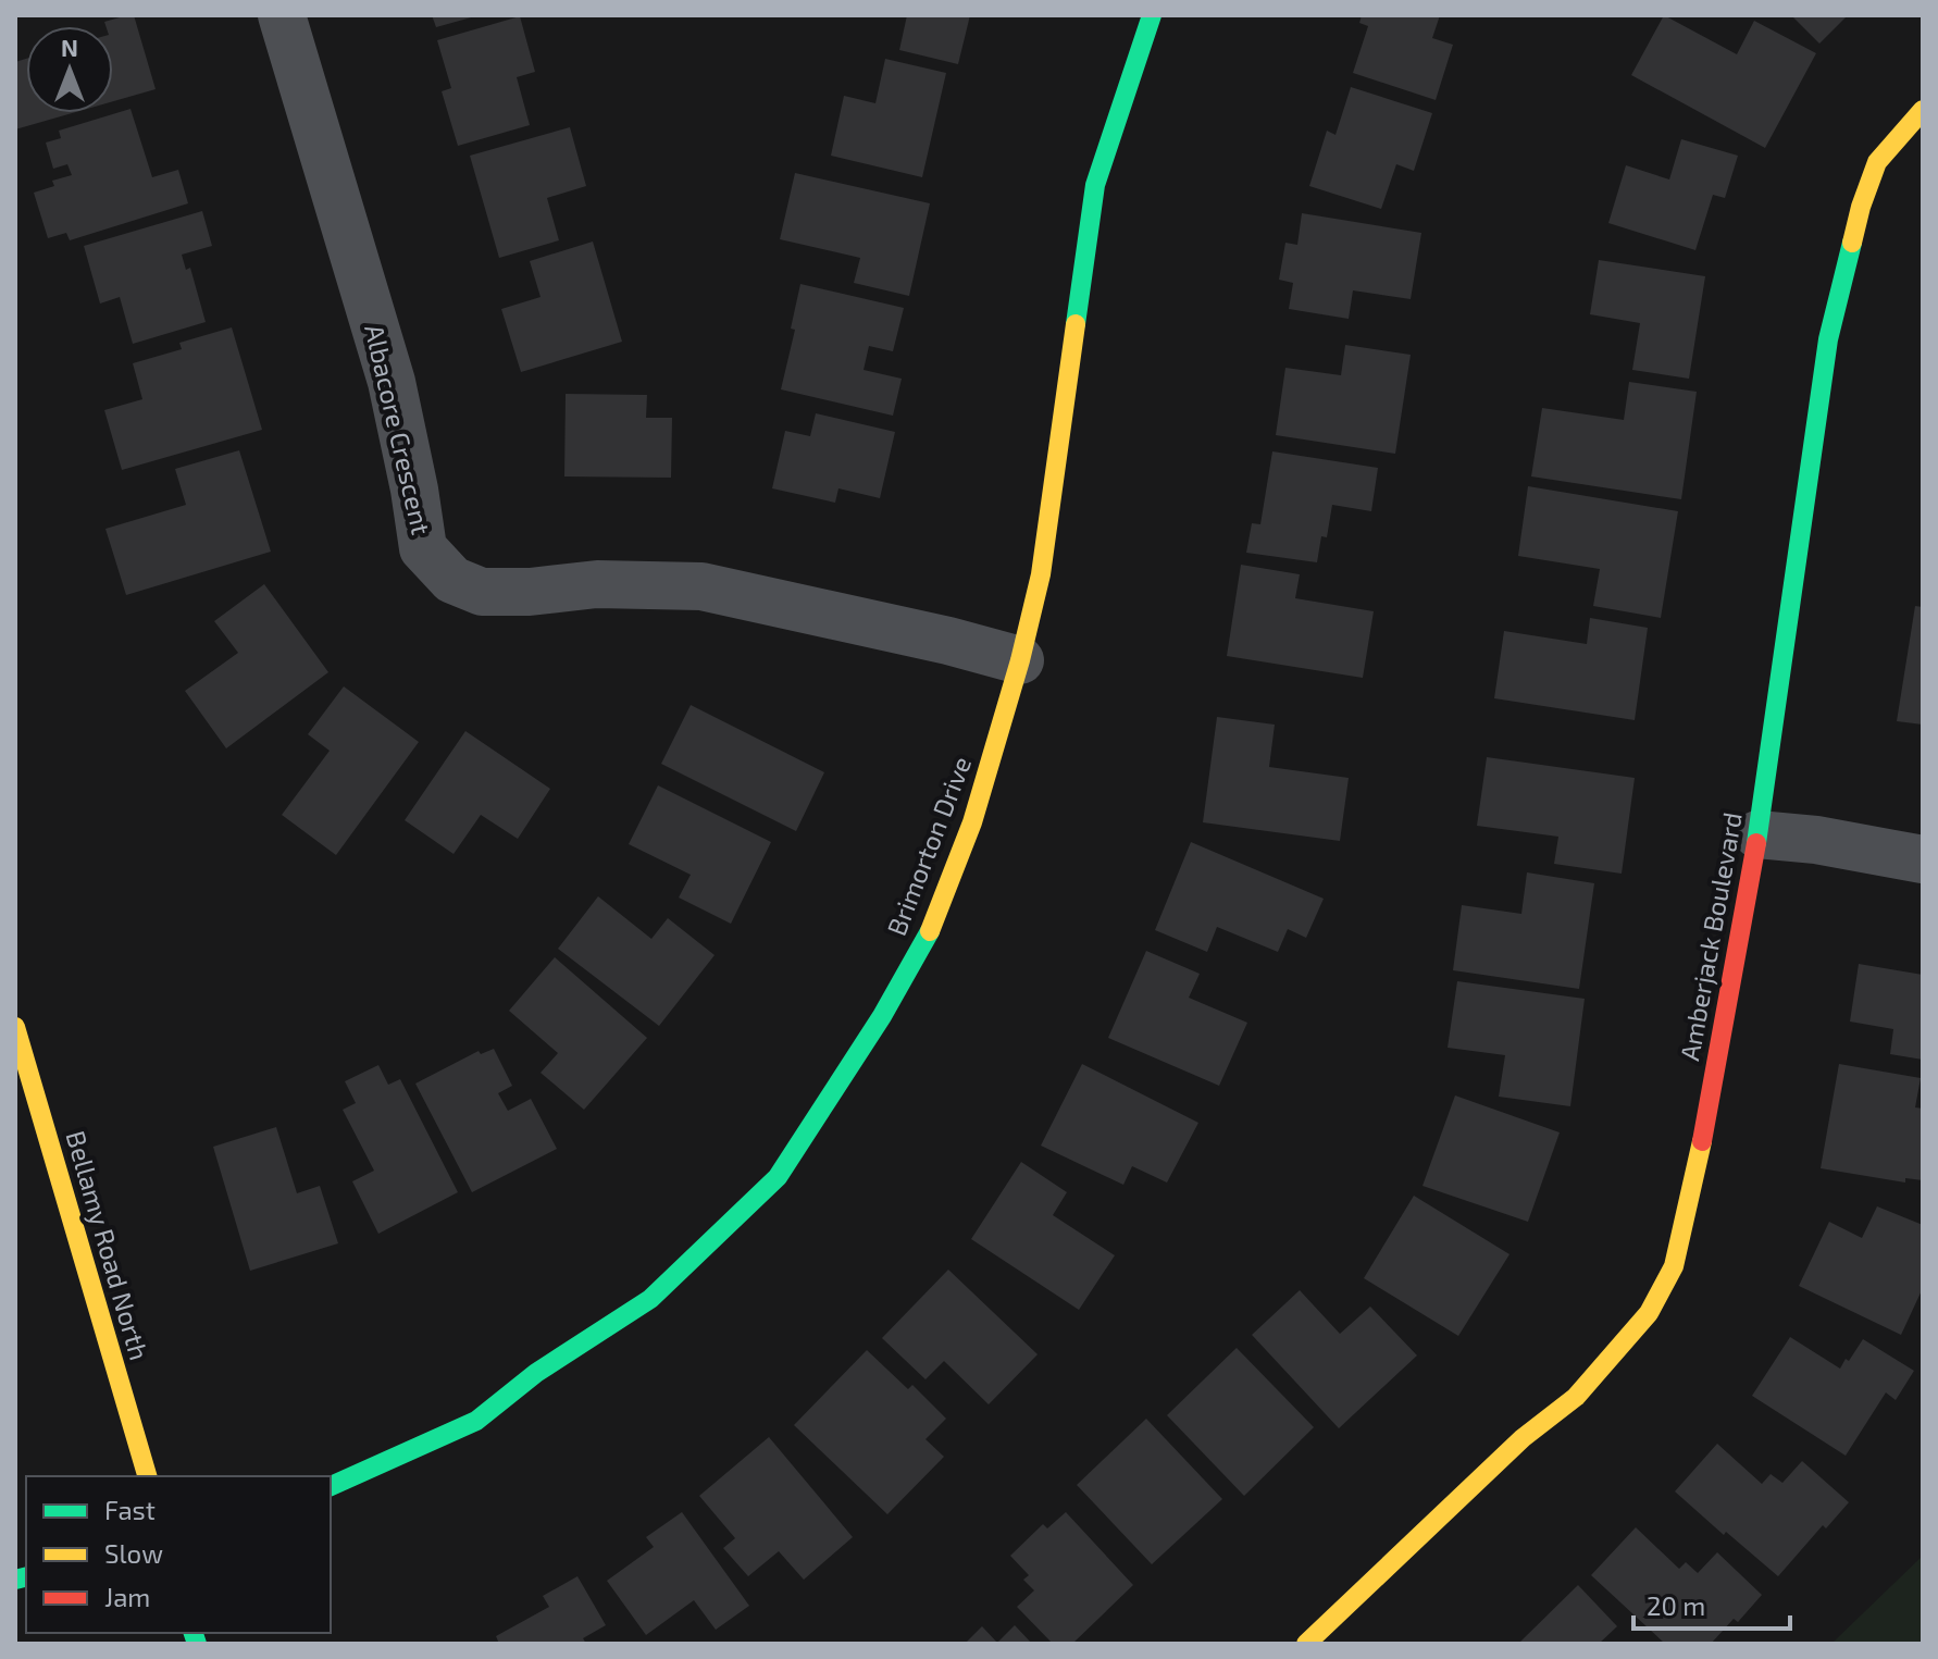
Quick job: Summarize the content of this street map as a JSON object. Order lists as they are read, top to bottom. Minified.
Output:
{"streets":{"street":["Albacore Crescent","Brimorton Drive","Amberjack Boulevard","Bellamy Road North"]},"crossings":[["Albacore Crescent","Brimorton Drive"]],"legend":["Fast","Slow","Jam"],"scale_bar":"20 m","north":"top"}
